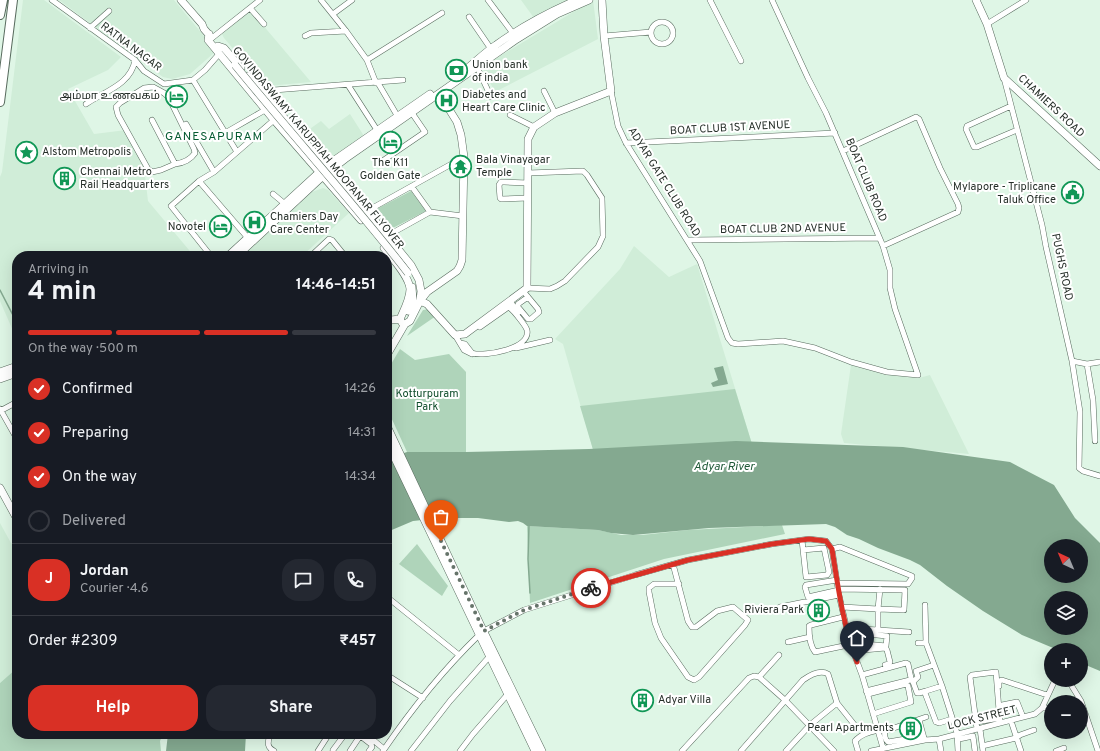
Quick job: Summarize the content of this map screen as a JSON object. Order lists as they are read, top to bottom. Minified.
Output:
{"streets":{"main road":["CHAMIERS ROAD","GOVINDASWAMY KARUPPIAH MOOPANAR FLYOVER","ADYAR GATE CLUB ROAD"],"street":["RATNA NAGAR","BOAT CLUB 1ST AVENUE","BOAT CLUB ROAD","BOAT CLUB 2ND AVENUE","PUGHS ROAD","LOCK STREET"]},"crossings":[["CHAMIERS ROAD","PUGHS ROAD"],["BOAT CLUB 1ST AVENUE","BOAT CLUB ROAD"],["BOAT CLUB 1ST AVENUE","ADYAR GATE CLUB ROAD"],["BOAT CLUB ROAD","ADYAR GATE CLUB ROAD"],["BOAT CLUB ROAD","BOAT CLUB 2ND AVENUE"],["ADYAR GATE CLUB ROAD","BOAT CLUB 2ND AVENUE"]],"districts":["GANESAPURAM"],"water":["Adyar River"],"parks":["Kotturpuram Park"],"places":{"bank":["Union bank of india"],"hotel":["அம்மா உணவகம்","The K11 Golden Gate","Novotel"],"hospital":["Diabetes and Heart Care Clinic","Chamiers Day Care Center"],"place":["Alstom Metropolis"],"temple":["Bala Vinayagar Temple"],"building":["Chennai Metro Rail Headquarters","Riviera Park","Adyar Villa","Pearl Apartments"],"public building":["Mylapore - Triplicane Taluk Office"]},"north":"top left","page":{"heading":["4 min","Arriving in","14:46–14:51"],"panel":["Jordan","Courier · 4.6","Order #2309","₹457"],"bar":"On the way · 500 m","list":[["Confirmed","14:26"],["Preparing","14:31"],["On the way","14:34"],"Delivered"],"map_buttons":["+","−"],"round":"J","buttons":["Help","Share"]}}
